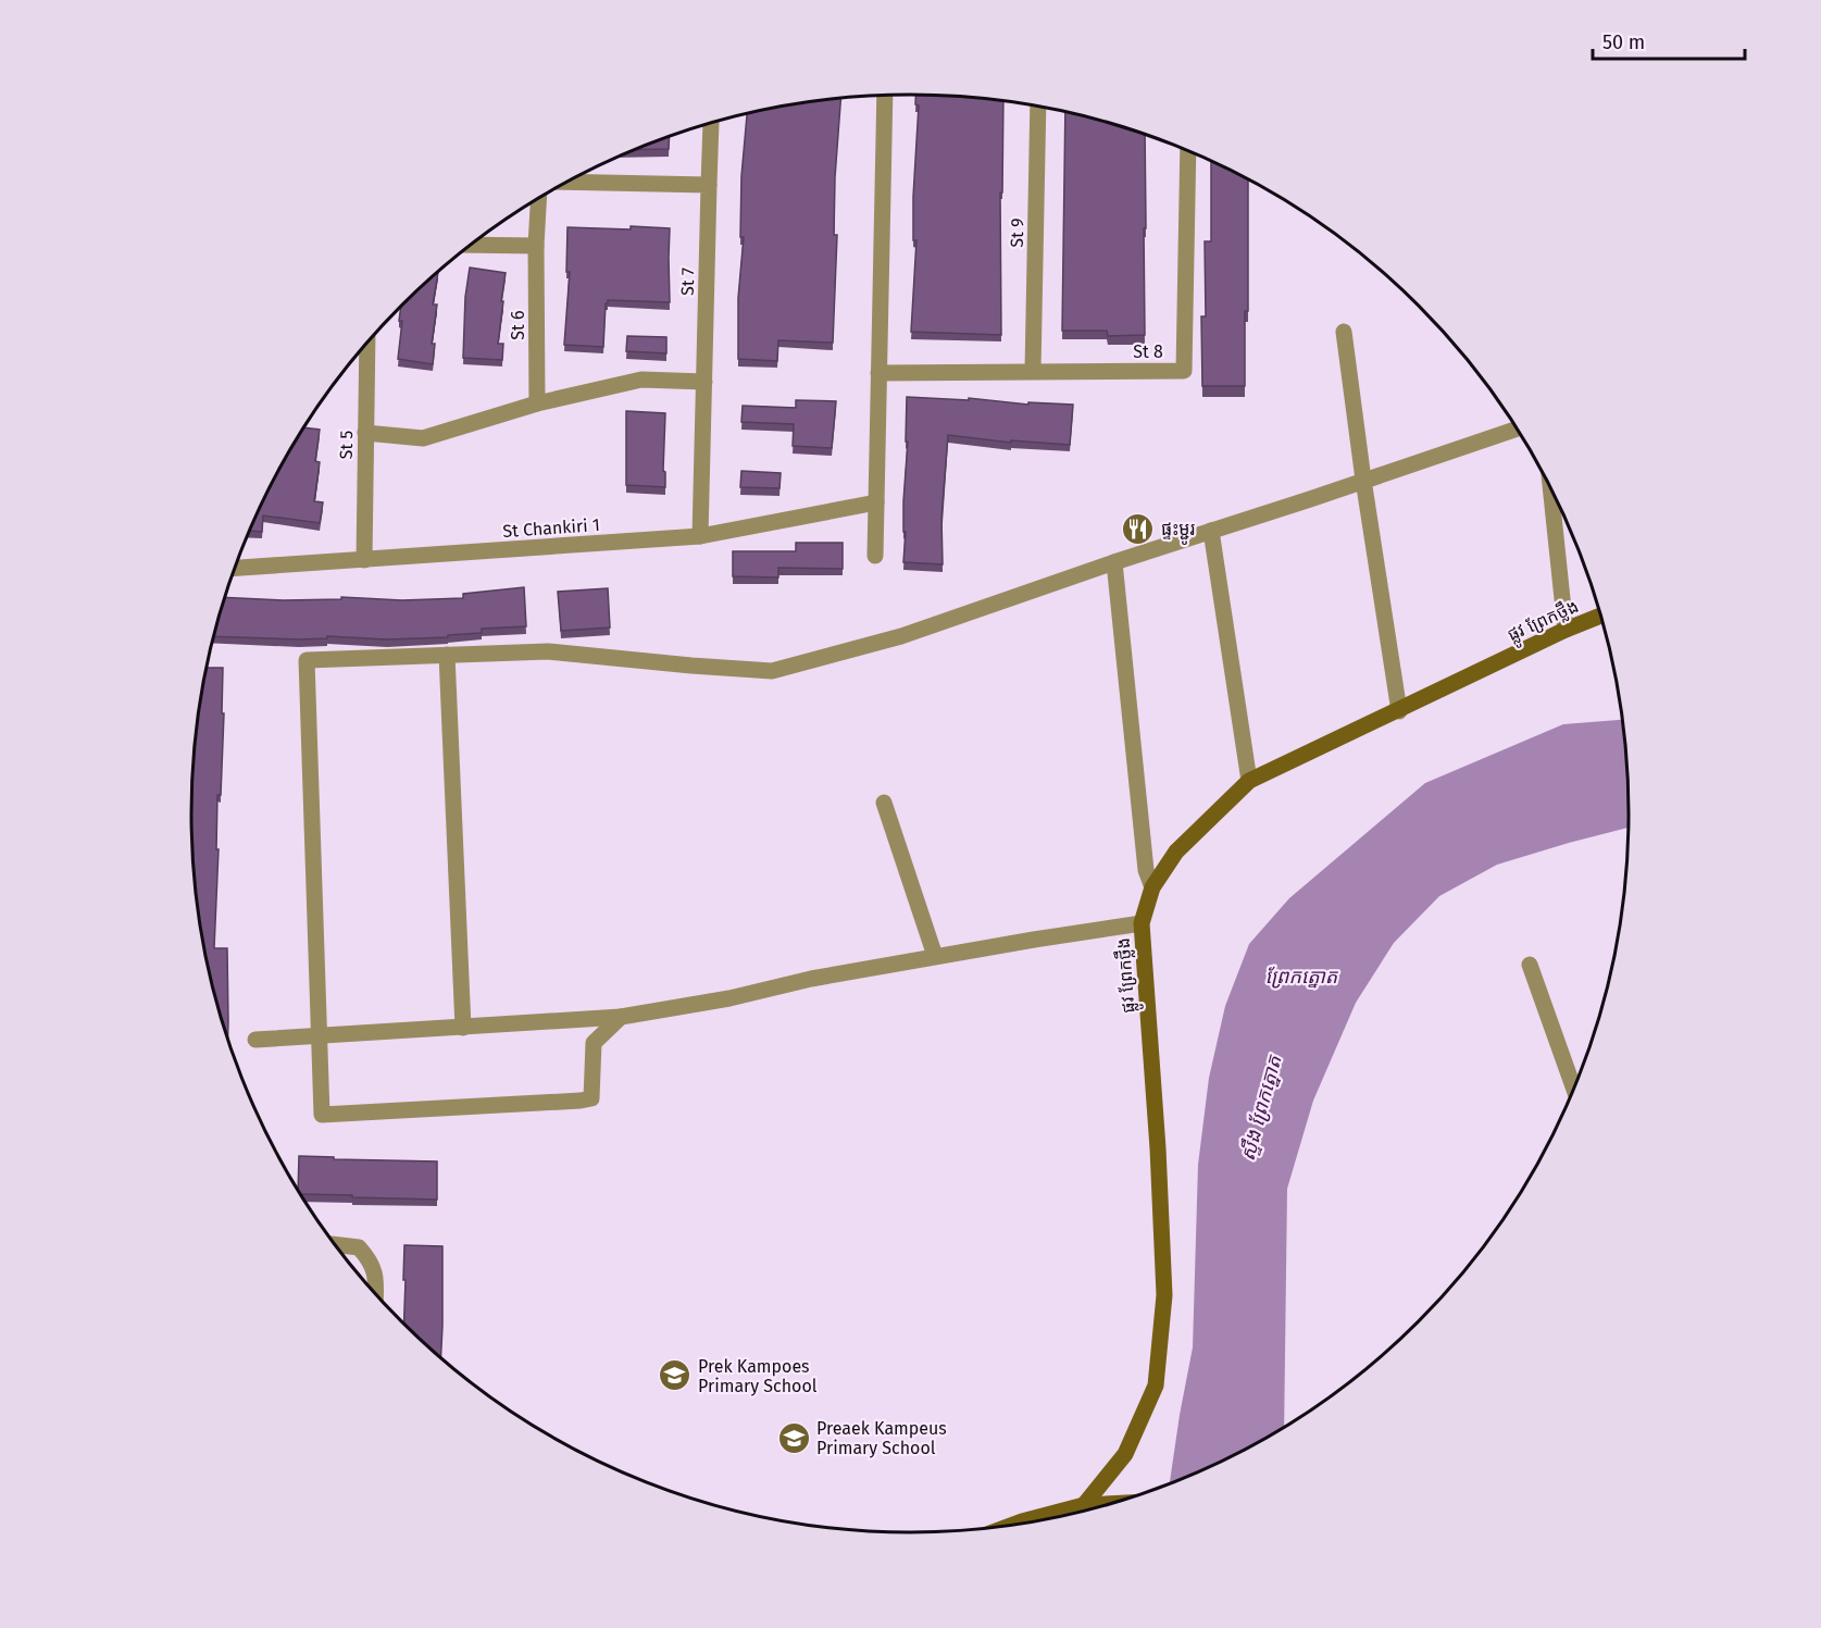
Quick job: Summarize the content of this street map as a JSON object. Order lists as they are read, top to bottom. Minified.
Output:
{"streets":{"street":["St 9","St 7","St 6","St 8","St 5","St Chankiri 1","ផ្លូវ ព្រែកថ្លឹង"]},"crossings":[["St 9","St 8"],["St 7","St Chankiri 1"],["St 5","St Chankiri 1"]],"water":["ព្រែកត្នោត","ស្ទឹង ព្រែកត្នោត"],"places":{"restaurant":["ផ្ទះម្ជូរ"],"school or university":["Prek Kampoes Primary School","Preaek Kampeus Primary School"]},"scale_bar":"50 m"}
